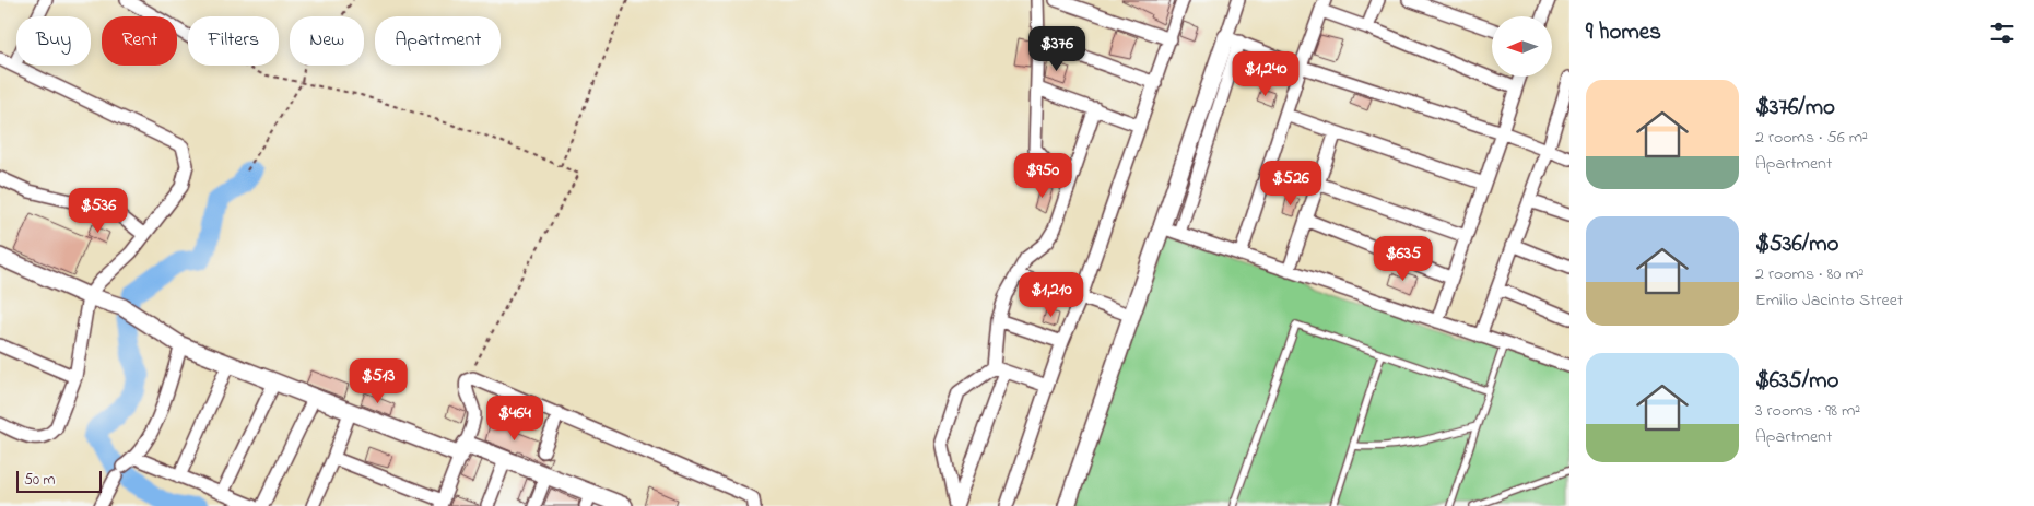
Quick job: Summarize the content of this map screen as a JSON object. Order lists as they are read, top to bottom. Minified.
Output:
{"scale_bar":"50 m","north":"left","page":{"heading":"9 homes","chip":["Buy","Rent","Filters","New","Apartment"],"price":["$376","$1,240","$950","$526","$536","$635","$1,210","$513","$464"],"list":[{"name":"$376/mo","note":"2 rooms · 56 m² · Apartment"},{"name":"$536/mo","note":"2 rooms · 80 m² · Emilio Jacinto Street"},{"name":"$635/mo","note":"3 rooms · 98 m² · Apartment"}],"scale":"50 m"}}
